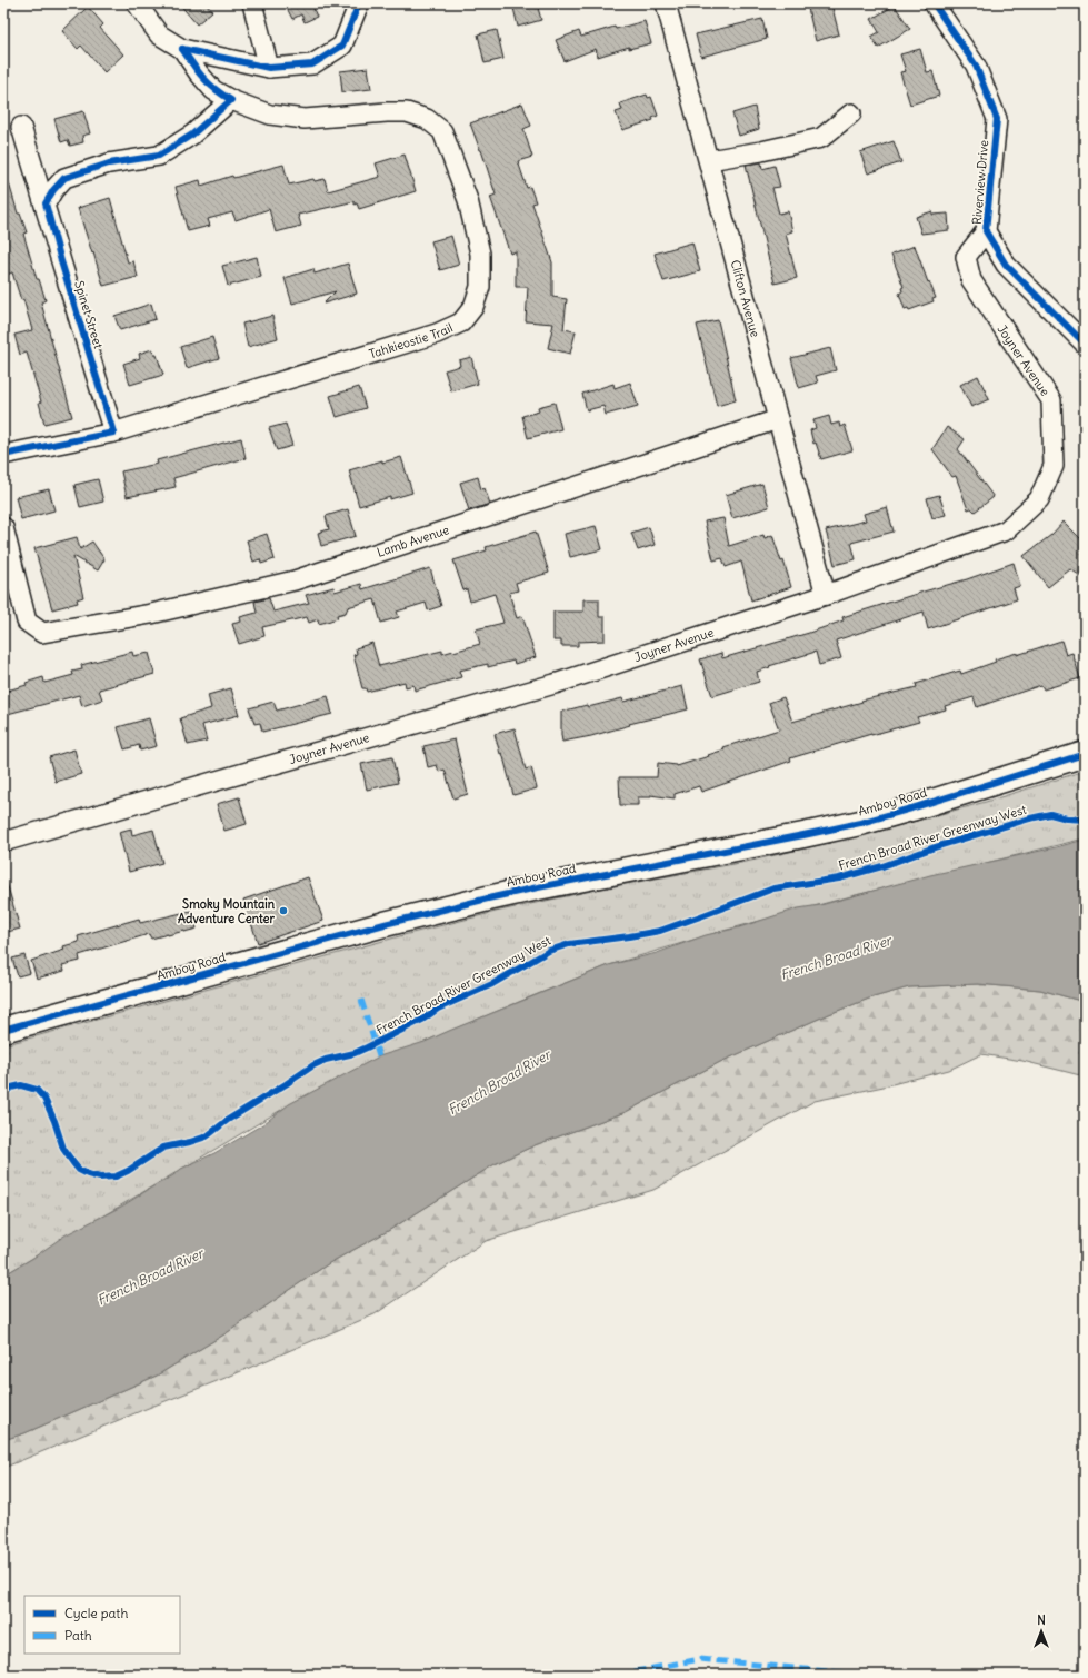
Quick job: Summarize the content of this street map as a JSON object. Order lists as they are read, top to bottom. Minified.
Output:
{"streets":{"main road":["Amboy Road"],"street":["Riverview Drive","Clifton Avenue","Spinet Street","Tahkieostie Trail","Joyner Avenue","Lamb Avenue"],"cycle path":["French Broad River Greenway West"]},"crossings":[["Riverview Drive","Joyner Avenue"],["Clifton Avenue","Joyner Avenue"],["Clifton Avenue","Lamb Avenue"],["Spinet Street","Tahkieostie Trail"]],"water":["French Broad River"],"places":["Smoky Mountain Adventure Center"],"legend":["Cycle path","Path"],"north":"top"}
